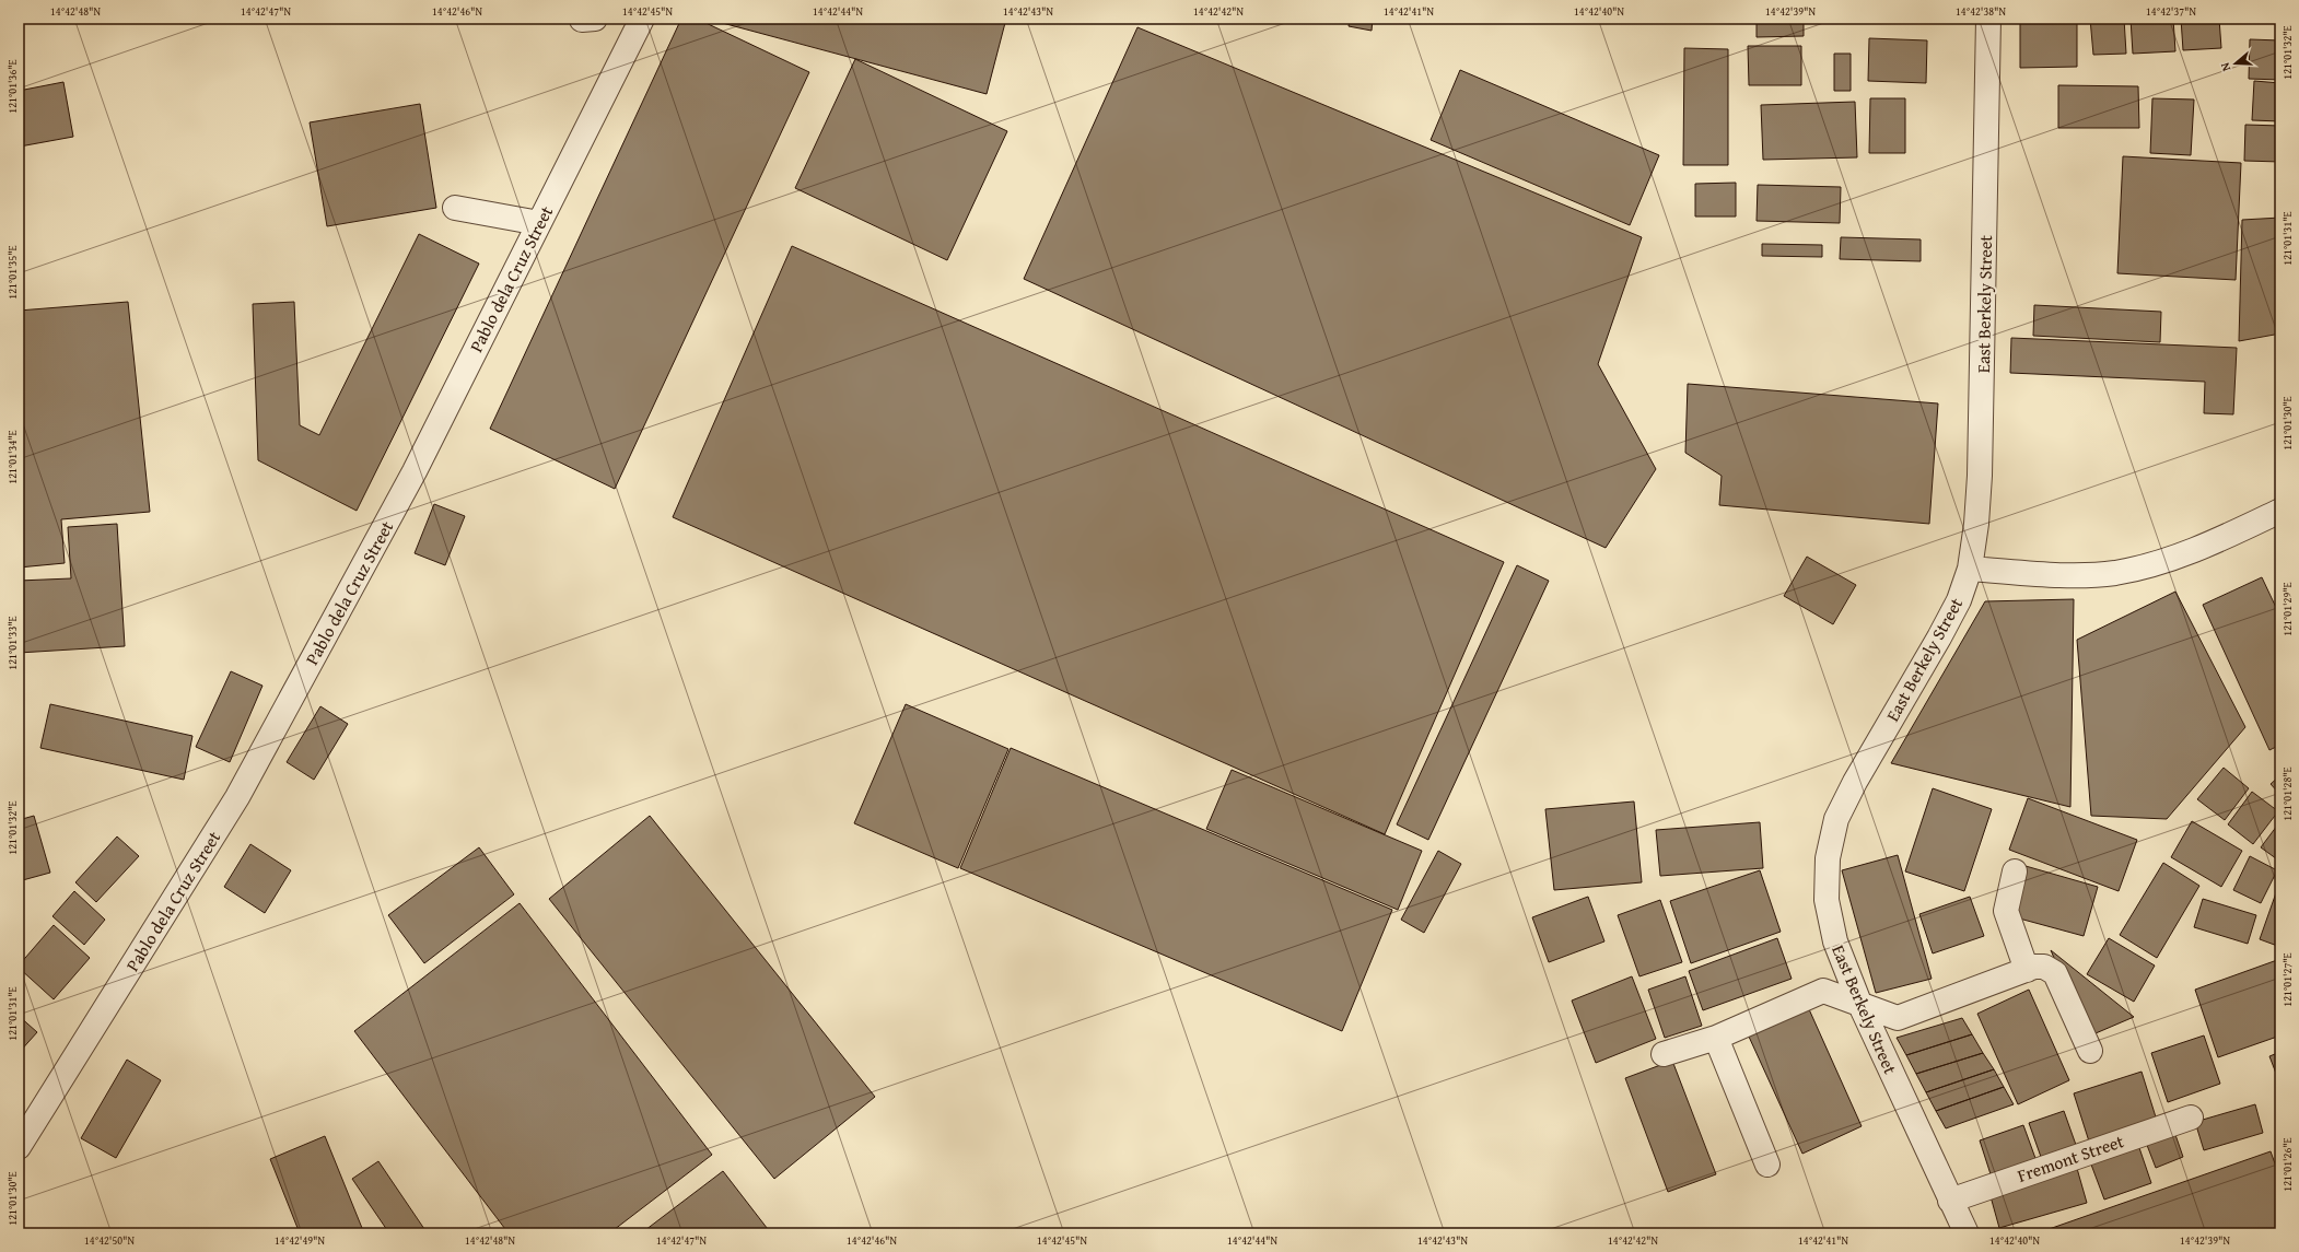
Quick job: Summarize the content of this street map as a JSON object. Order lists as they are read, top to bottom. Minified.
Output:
{"streets":{"street":["Pablo dela Cruz Street","East Berkely Street","Fremont Street"]},"crossings":[["East Berkely Street","Fremont Street"]],"north":"left","coordinates":["14°42'48\"N","14°42'47\"N","14°42'46\"N","14°42'45\"N","14°42'44\"N","14°42'43\"N","14°42'42\"N","14°42'41\"N","14°42'40\"N","14°42'39\"N","14°42'38\"N","14°42'37\"N","121°01'32\"E","121°01'36\"E","121°01'31\"E","121°01'35\"E","121°01'30\"E","121°01'34\"E","121°01'29\"E","121°01'33\"E","121°01'28\"E","121°01'27\"E","121°01'26\"E","14°42'50\"N","14°42'49\"N"]}
